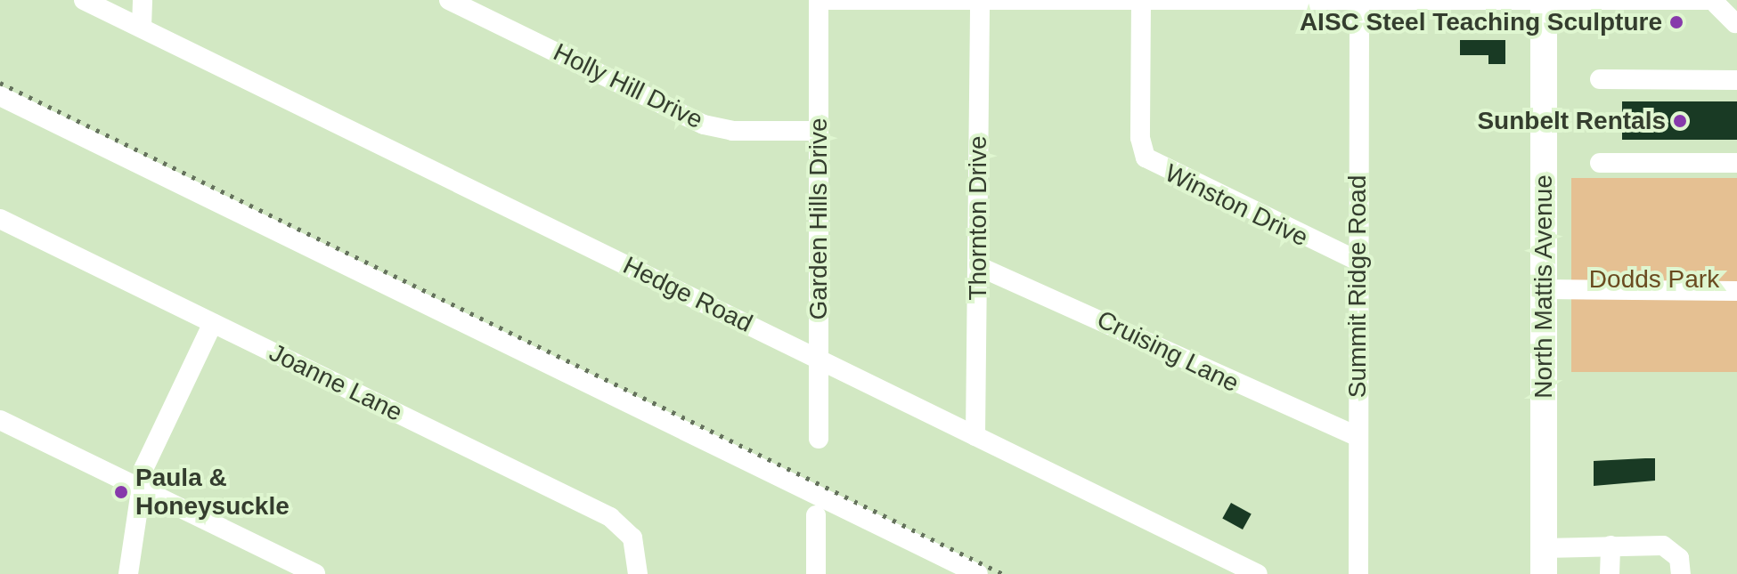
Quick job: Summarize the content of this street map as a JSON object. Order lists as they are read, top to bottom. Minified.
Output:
{"streets":{"main road":["North Mattis Avenue"],"street":["Holly Hill Drive","Winston Drive","Thornton Drive","Garden Hills Drive","Summit Ridge Road","Hedge Road","Cruising Lane","Joanne Lane"]},"crossings":[["Holly Hill Drive","Garden Hills Drive"],["Winston Drive","Summit Ridge Road"],["Thornton Drive","Hedge Road"],["Thornton Drive","Cruising Lane"],["Garden Hills Drive","Hedge Road"],["Summit Ridge Road","Cruising Lane"]],"parks":["Dodds Park"],"places":["AISC Steel Teaching Sculpture","Sunbelt Rentals","Paula & Honeysuckle"]}
